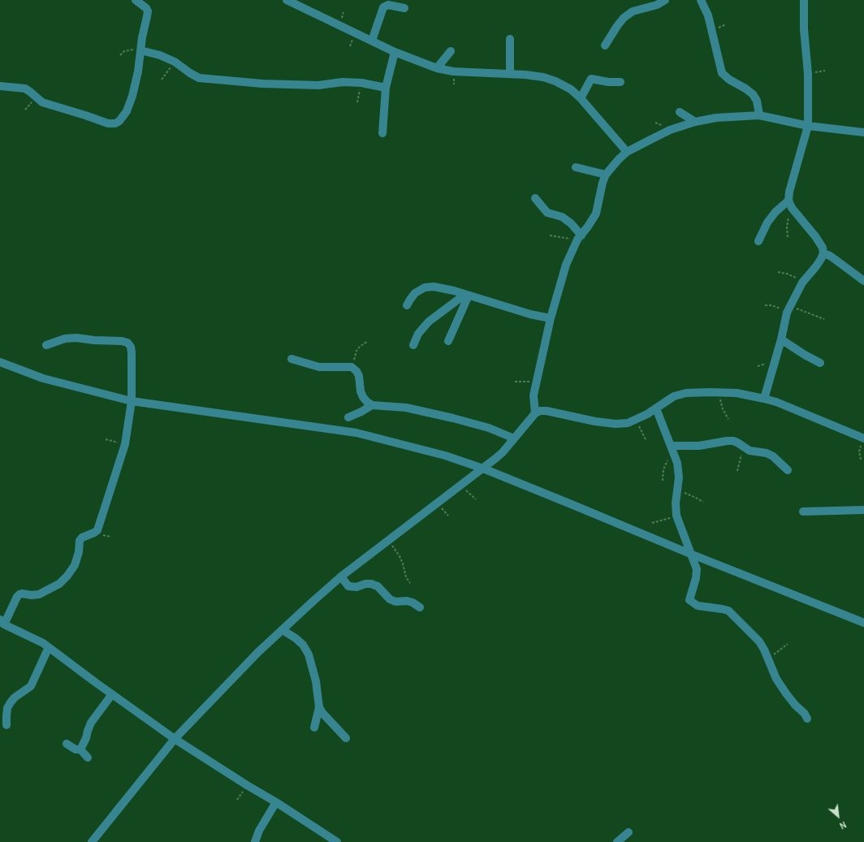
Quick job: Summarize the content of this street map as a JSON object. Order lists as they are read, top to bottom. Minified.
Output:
{"north":"bottom right"}
